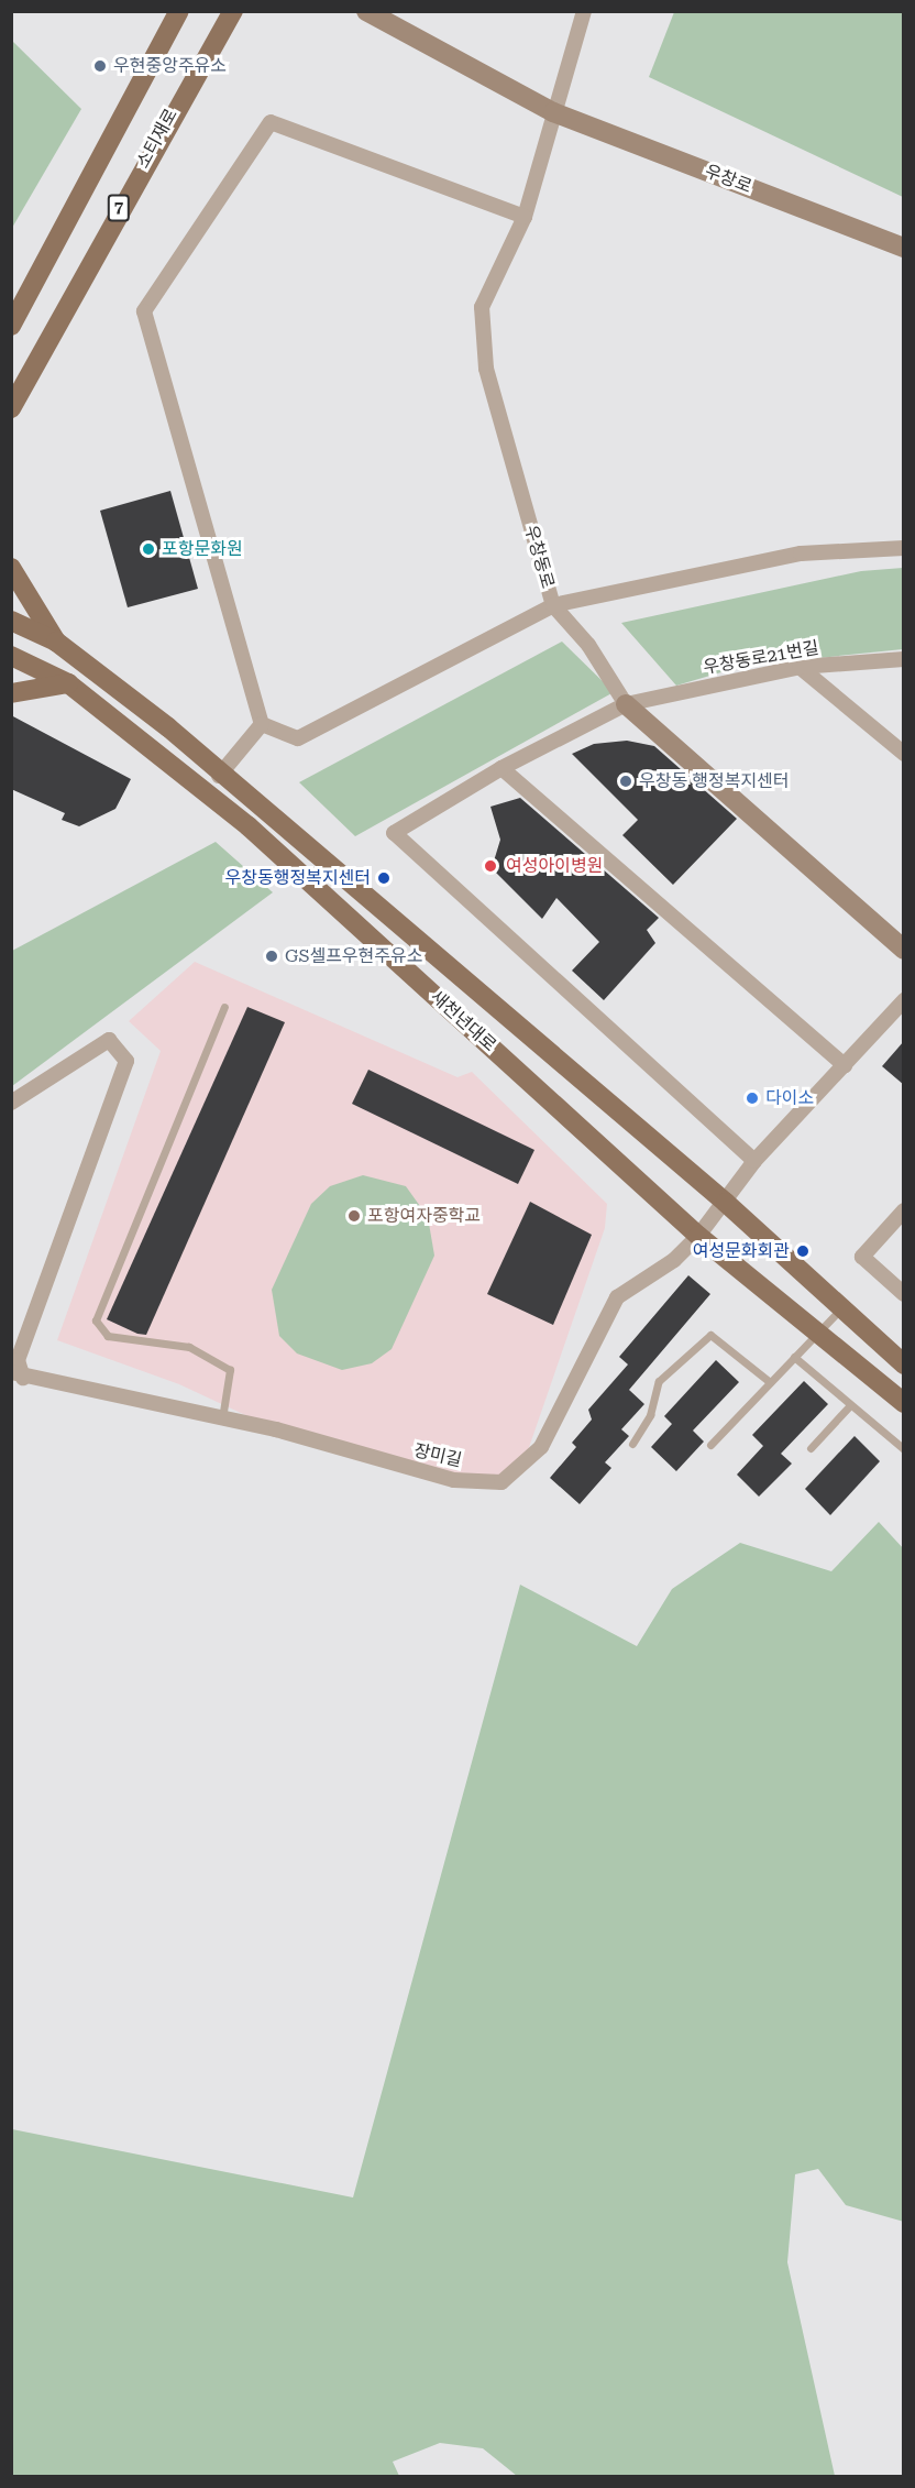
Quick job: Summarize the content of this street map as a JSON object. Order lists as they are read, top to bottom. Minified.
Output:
{"streets":{"main road":["소티재로","우창로","7","우창동로","새천년대로"],"street":["우창동로21번길","장미길"]},"crossings":[["우창로","우창동로"],["우창동로","우창동로21번길"],["우창동로21번길","장미길"],["새천년대로","장미길"]],"places":["우현중앙주유소","포항문화원","우창동 행정복지센터","여성아이병원","우창동행정복지센터","GS셀프우현주유소","다이소","포항여자중학교","여성문화회관"]}
